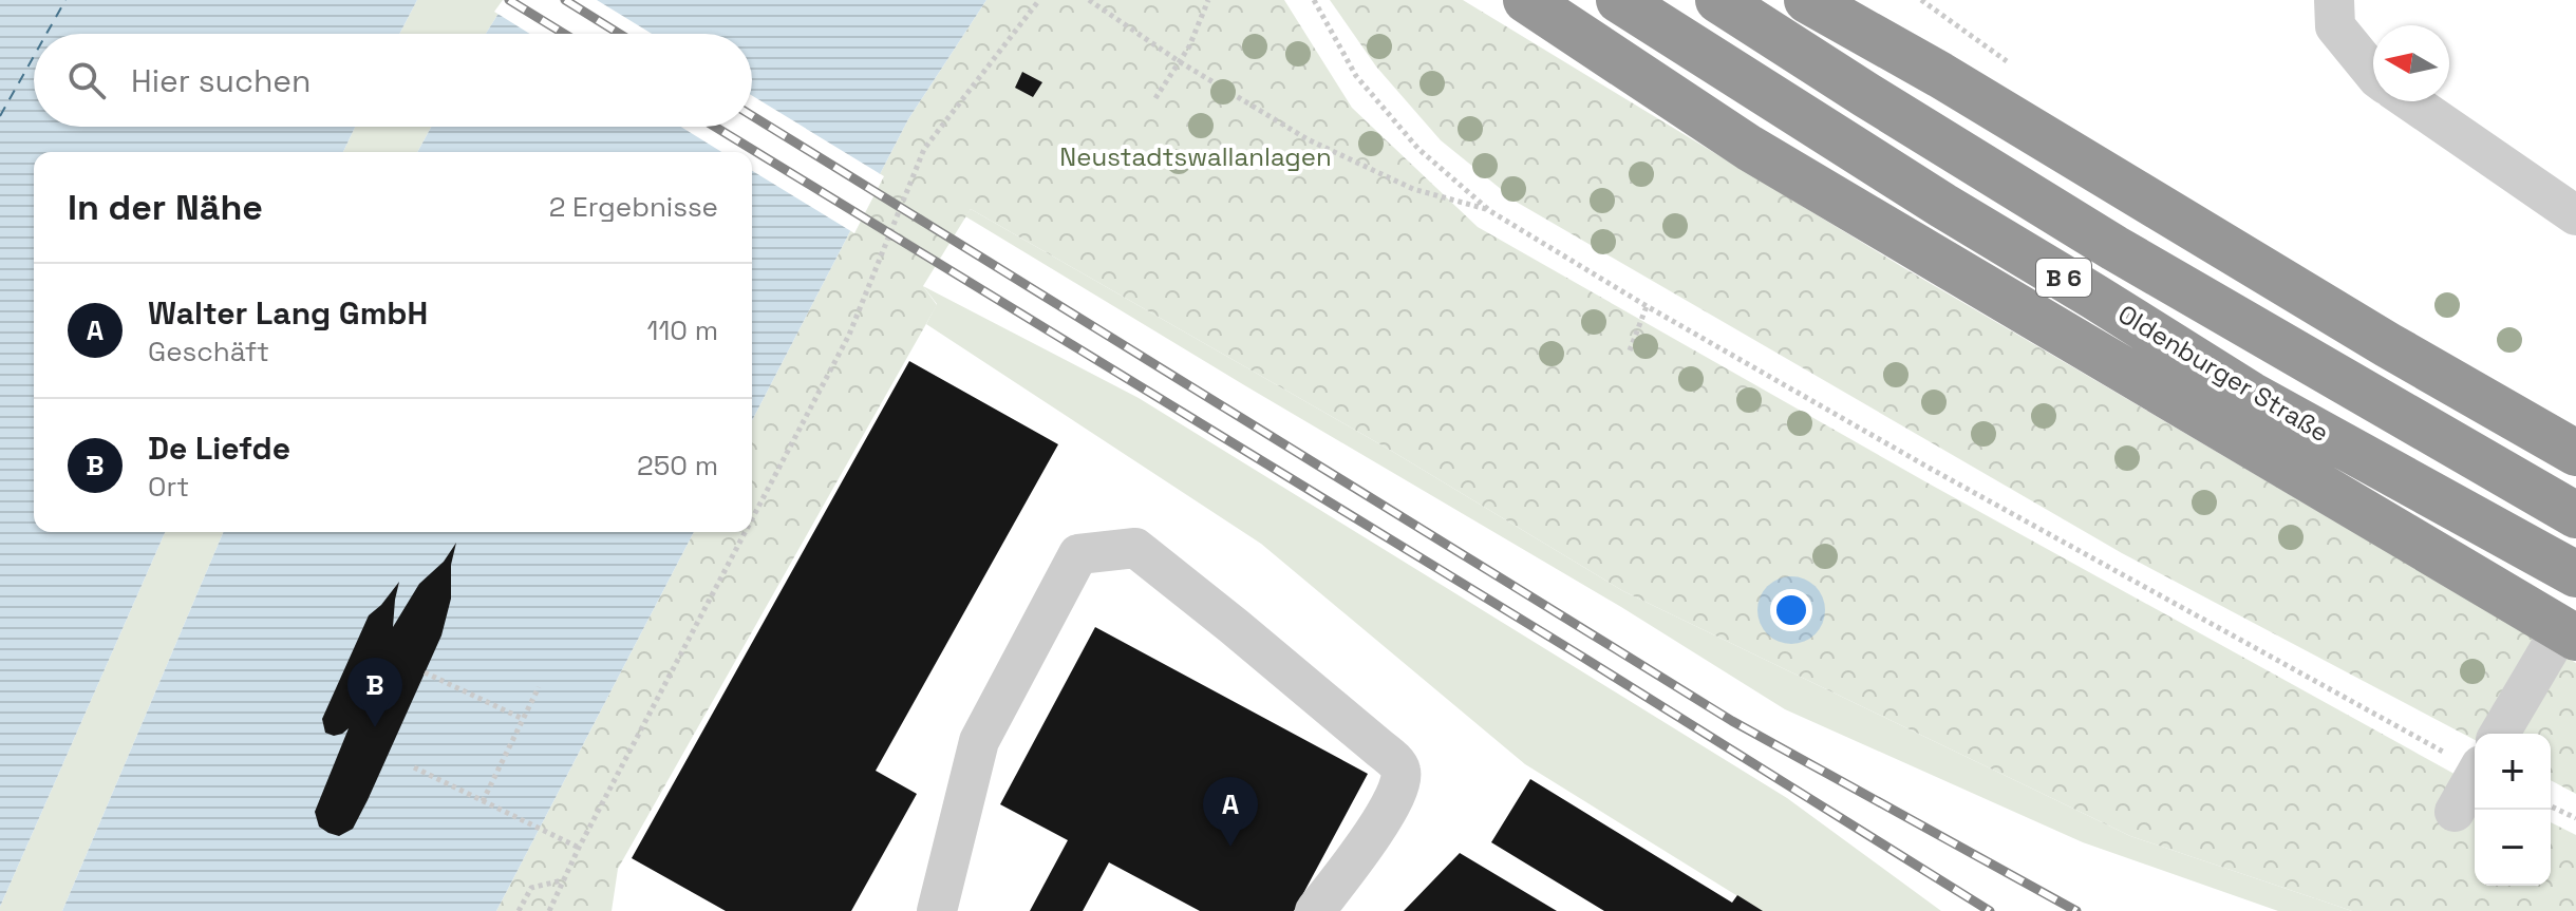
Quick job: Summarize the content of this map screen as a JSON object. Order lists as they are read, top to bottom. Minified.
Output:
{"streets":{"highway":["B 6","Oldenburger Straße"]},"parks":["Neustadtswallanlagen"],"north":"left","page":{"search":"Hier suchen","heading":["In der Nähe","2 Ergebnisse"],"list":[{"mark":"A","name":"Walter Lang GmbH","note":"Geschäft","value":"110 m"},{"mark":"B","name":"De Liefde","note":"Ort","value":"250 m"}],"pins":["B","A"],"map_buttons":["+","−"]}}
